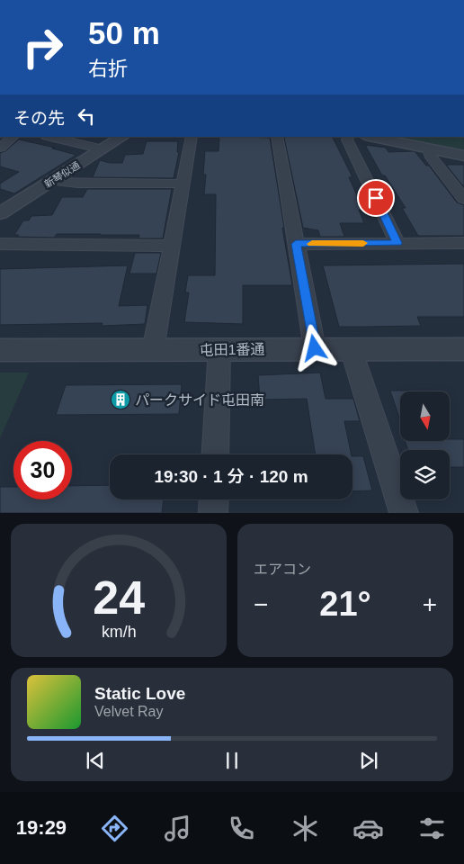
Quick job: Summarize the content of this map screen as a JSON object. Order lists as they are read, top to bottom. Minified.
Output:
{"streets":{"street":["新琴似通","屯田1番通"]},"places":{"building":["パークサイド屯田南"]},"north":"bottom","page":{"turn":["50 m","右折"],"then":"その先","limit":"30","trip":"19:30 · 1 分 · 120 m","tile":"エアコン","heat":["−","21°","+"],"song":["Static Love","Velvet Ray"],"tabs":"19:29","gauge":["24","km/h"]}}
